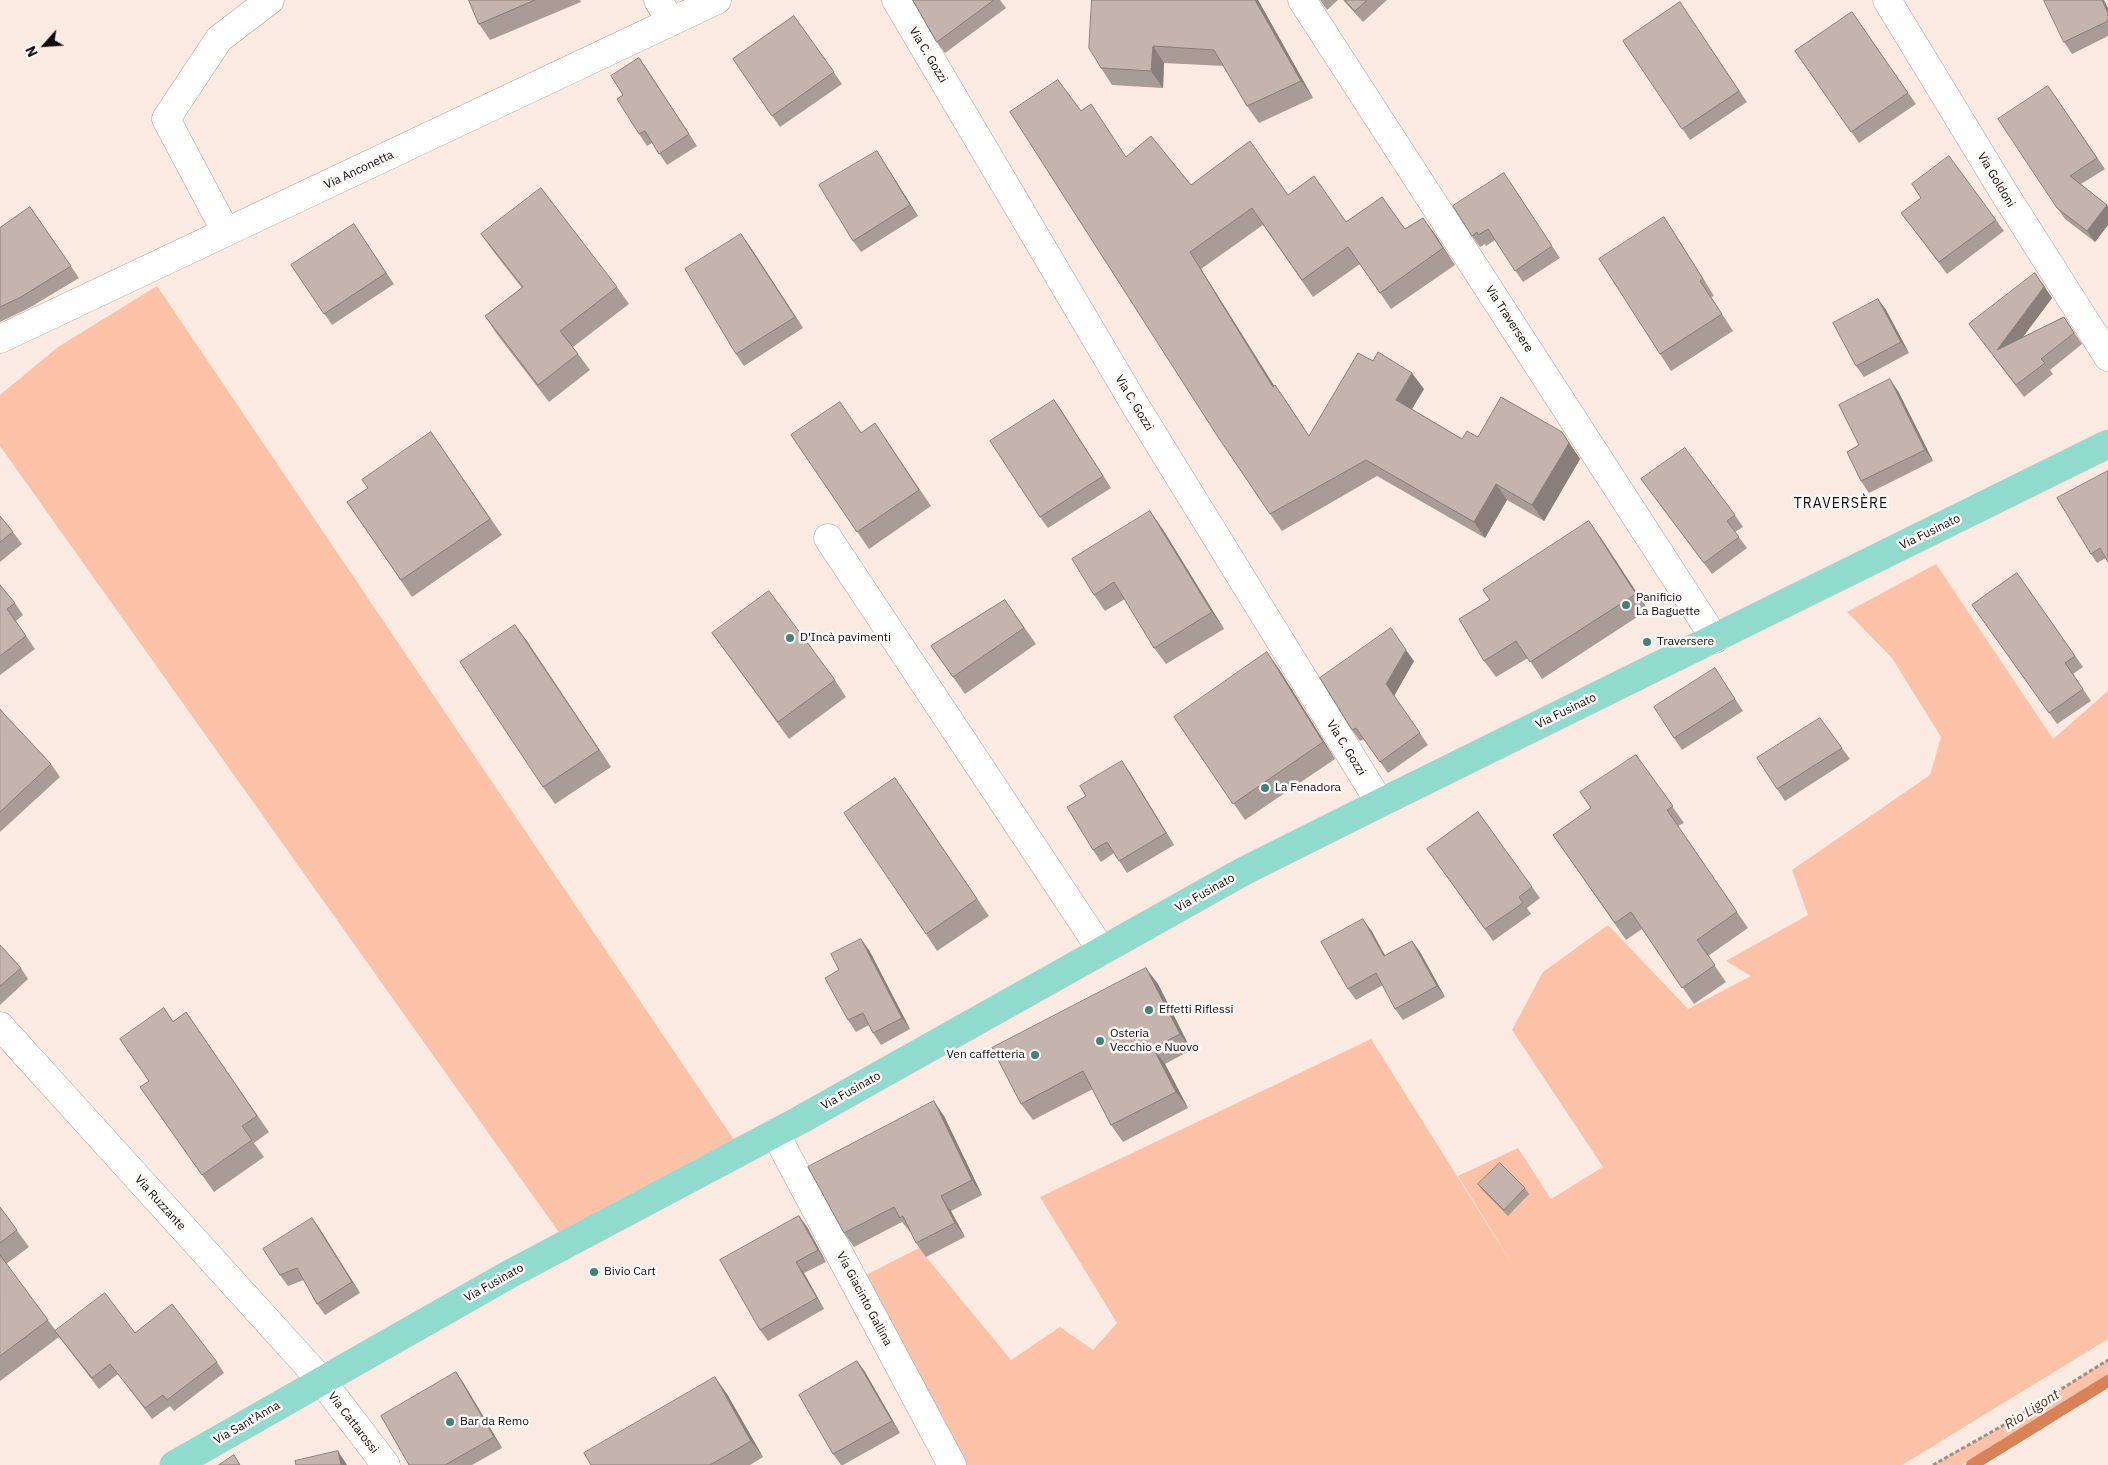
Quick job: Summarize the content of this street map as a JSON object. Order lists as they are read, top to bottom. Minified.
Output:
{"streets":{"main road":["Via Fusinato","Via Sant'Anna"],"street":["Via C. Gozzi","Via Anconetta","Via Goldoni","Via Traversere","Via Ruzzante","Via Giacinto Gallina","Via Cattarossi"]},"crossings":[["Via C. Gozzi","Via Fusinato"],["Via Traversere","Via Fusinato"],["Via Fusinato","Via Ruzzante"],["Via Fusinato","Via Giacinto Gallina"],["Via Fusinato","Via Sant'Anna"],["Via Fusinato","Via Cattarossi"],["Via Ruzzante","Via Sant'Anna"],["Via Ruzzante","Via Cattarossi"],["Via Sant'Anna","Via Cattarossi"]],"districts":["TRAVERSÈRE"],"water":["Rio Ligont"],"places":["Panificio La Baguette","D'Incà pavimenti","Traversere","La Fenadora","Effetti Riflessi","Osteria Vecchio e Nuovo","Ven caffetteria","Bivio Cart","Bar da Remo"],"north":"bottom left"}
